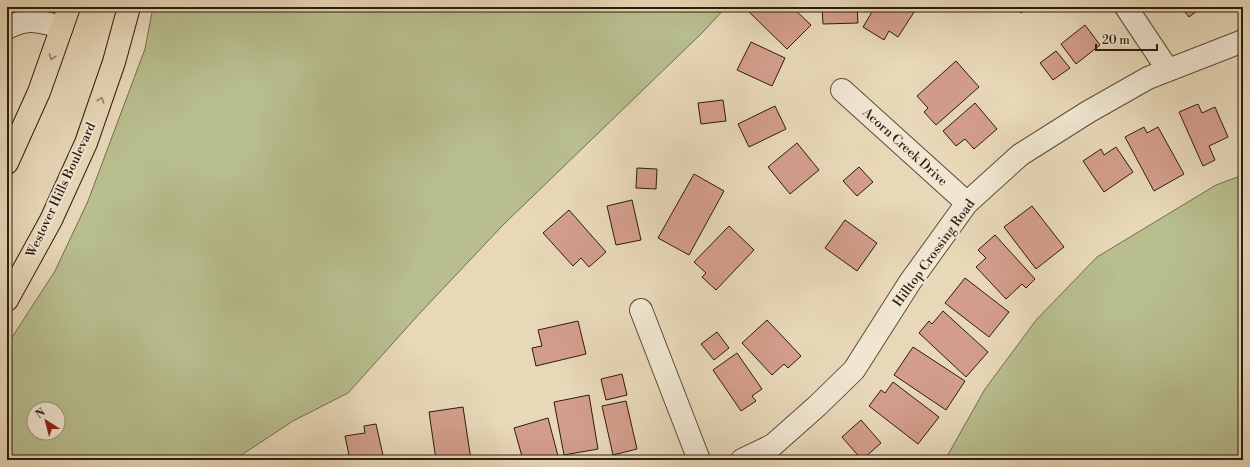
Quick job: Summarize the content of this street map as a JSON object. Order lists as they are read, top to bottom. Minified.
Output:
{"streets":{"main road":["Westover Hills Boulevard"],"street":["Acorn Creek Drive","Hilltop Crossing Road"]},"crossings":[["Acorn Creek Drive","Hilltop Crossing Road"]],"scale_bar":"20 m","north":"top left"}
